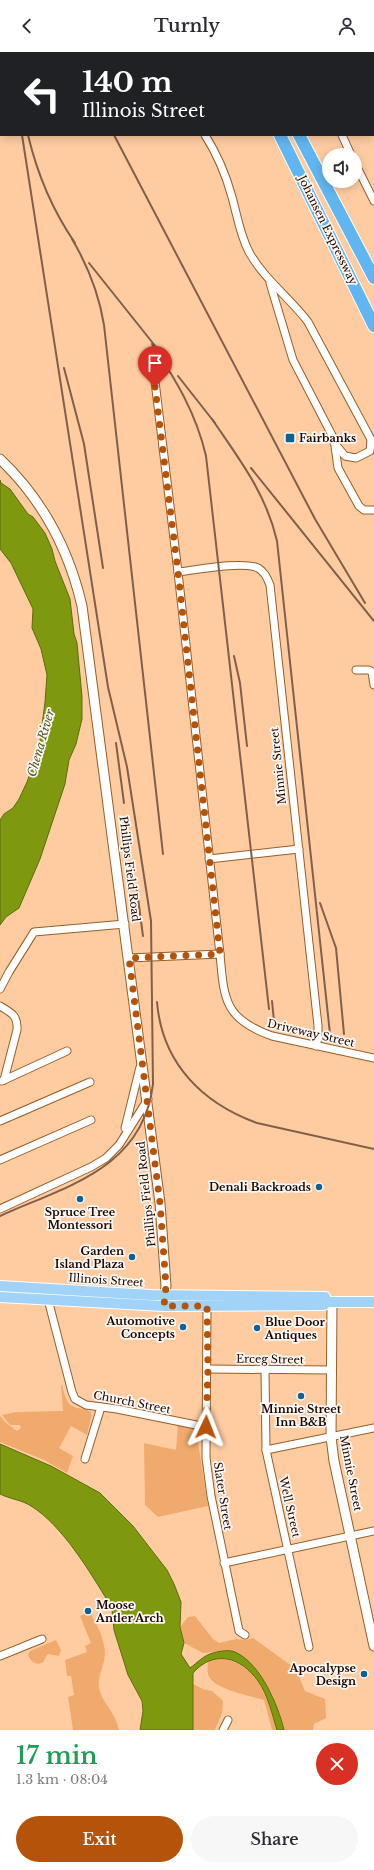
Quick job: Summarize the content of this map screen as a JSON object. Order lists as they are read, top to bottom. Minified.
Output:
{"streets":{"highway":["Johansen Expressway"],"main road":["Illinois Street"],"street":["Minnie Street","Phillips Field Road","Driveway Street","Erceg Street","Church Street","Slater Street","Well Street"]},"crossings":[["Minnie Street","Driveway Street"],["Minnie Street","Illinois Street"],["Minnie Street","Erceg Street"],["Phillips Field Road","Illinois Street"],["Illinois Street","Church Street"],["Illinois Street","Slater Street"],["Erceg Street","Slater Street"],["Erceg Street","Well Street"],["Church Street","Slater Street"]],"water":["Chena River"],"places":{"transit":["Fairbanks"],"other":["Denali Backroads","Spruce Tree Montessori","Garden Island Plaza","Automotive Concepts","Blue Door Antiques","Minnie Street Inn B&B","Moose Antler Arch","Apocalypse Design"]},"page":{"header":"Turnly","turn":["140 m","Illinois Street"],"heading":["17 min","1.3 km · 08:04"],"buttons":["Exit","Share"]}}
